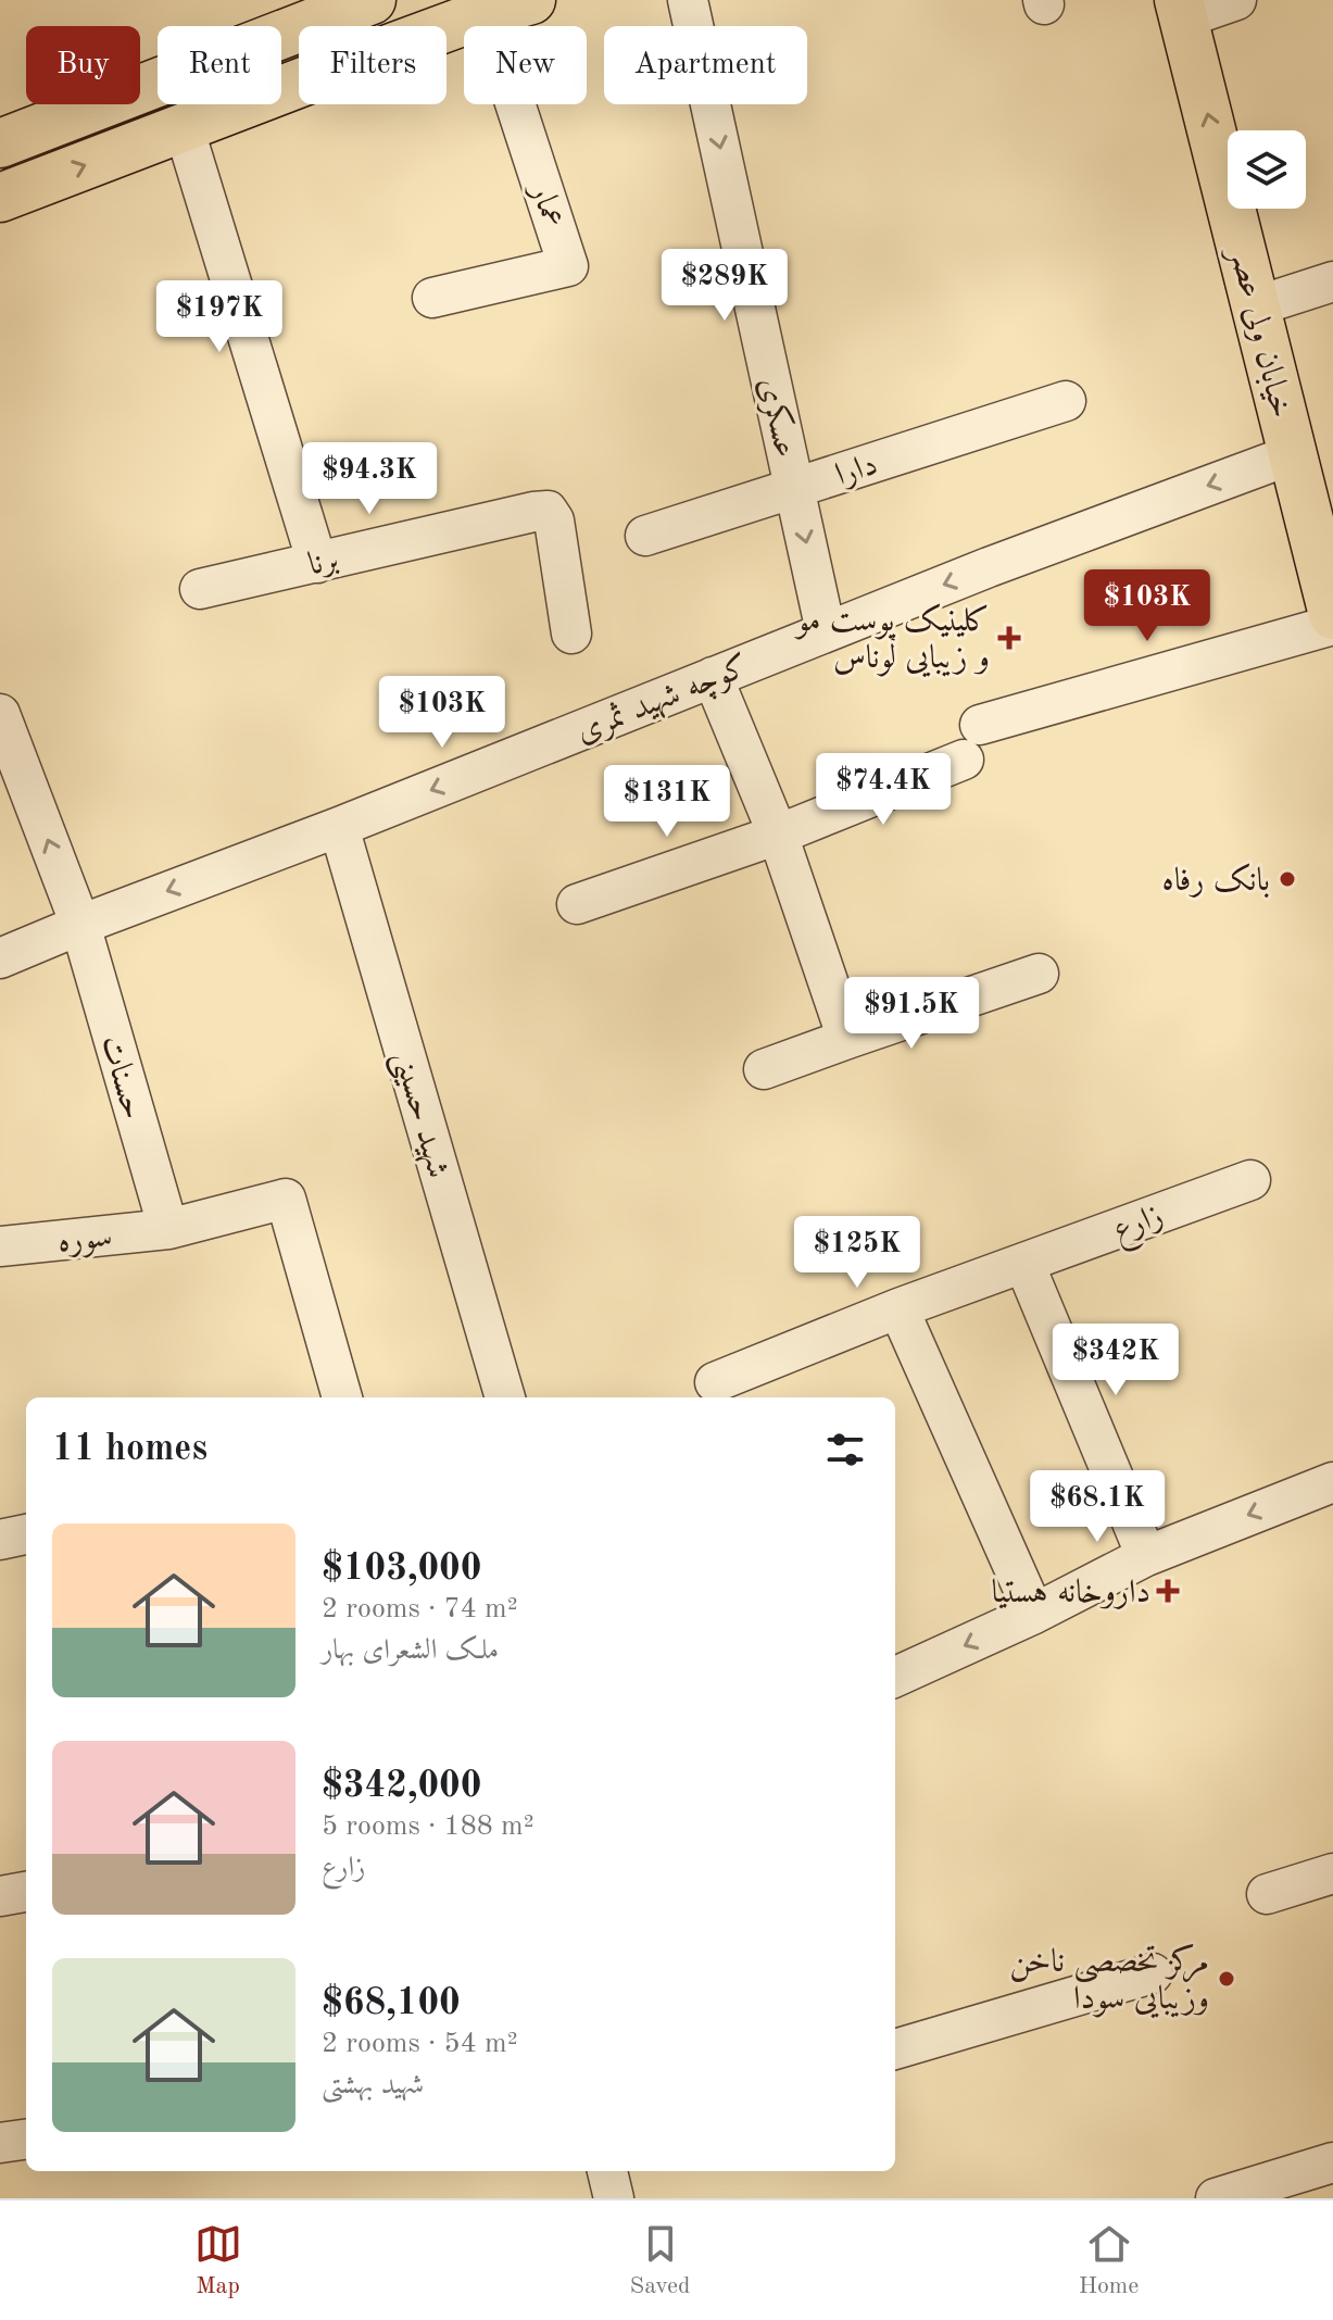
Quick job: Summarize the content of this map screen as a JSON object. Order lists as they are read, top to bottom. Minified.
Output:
{"streets":{"main road":["خیابان ولی عصر"],"street":["عمار","عسکری","دارا","برنا","کوچه شهید ثمری","حسنات","شهید حسینی","زارع","سوره"]},"crossings":[["خیابان ولی عصر","کوچه شهید ثمری"],["عسکری","دارا"],["عسکری","کوچه شهید ثمری"],["کوچه شهید ثمری","حسنات"],["کوچه شهید ثمری","شهید حسینی"],["حسنات","سوره"]],"one_way":["خیابان ولی عصر","عسکری"],"places":{"health":["کلینیک پوست مو و زیبایی لوناس","داروخانه هستیا"],"other":["بانک رفاه","مرکز تخصصی ناخن وزیبایی سودا"]},"page":{"chip":["Buy","Rent","Filters","New","Apartment"],"price":["$289K","$197K","$94.3K","$103K","$103K","$74.4K","$131K","$91.5K","$125K","$342K","$68.1K"],"heading":"11 homes","list":[{"name":"$103,000","note":"2 rooms · 74 m² · ملک الشعرای بهار"},{"name":"$342,000","note":"5 rooms · 188 m² · زارع"},{"name":"$68,100","note":"2 rooms · 54 m² · شهید بهشتی"}],"tabs":["Map","Saved","Home"]}}
